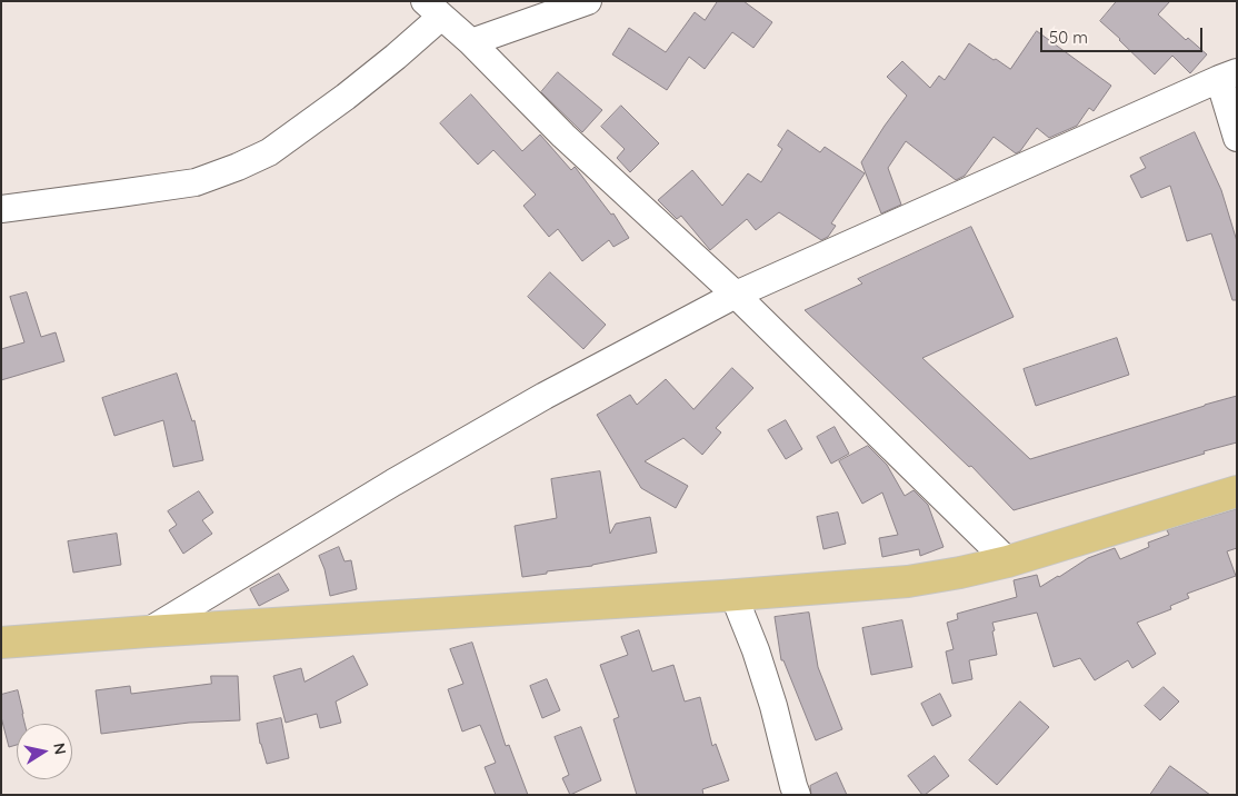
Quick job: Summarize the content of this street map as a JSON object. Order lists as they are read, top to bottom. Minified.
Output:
{"scale_bar":"50 m","north":"right"}
